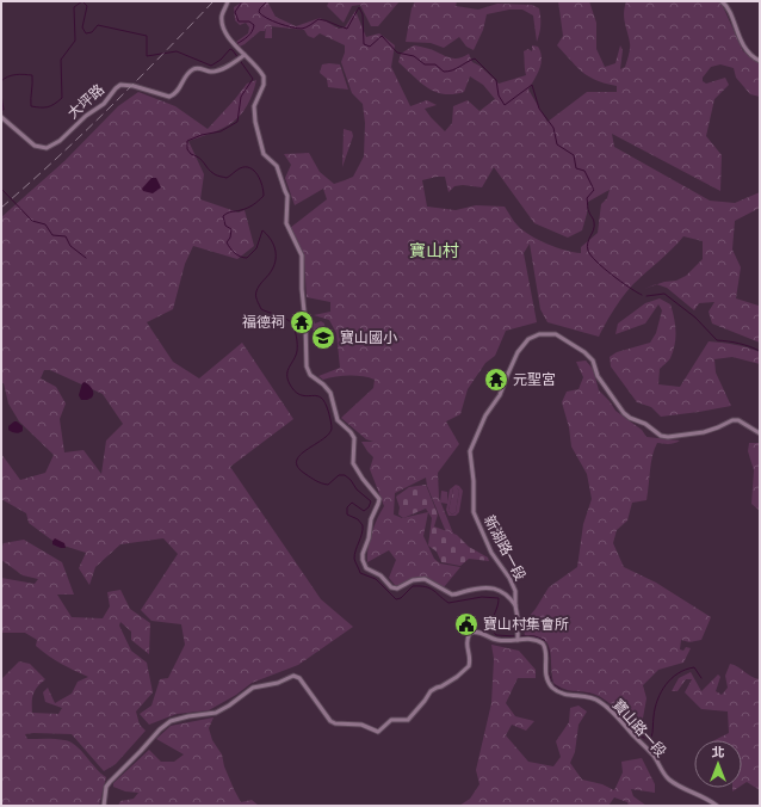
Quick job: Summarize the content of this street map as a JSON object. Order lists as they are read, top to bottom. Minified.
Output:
{"streets":{"street":["大坪路","新湖路一段","寶山路一段"]},"crossings":[["新湖路一段","寶山路一段"]],"districts":["寶山村"],"places":{"temple":["福德祠","元聖宮"],"school or university":["寶山國小"],"public building":["寶山村集會所"]},"north":"top"}
